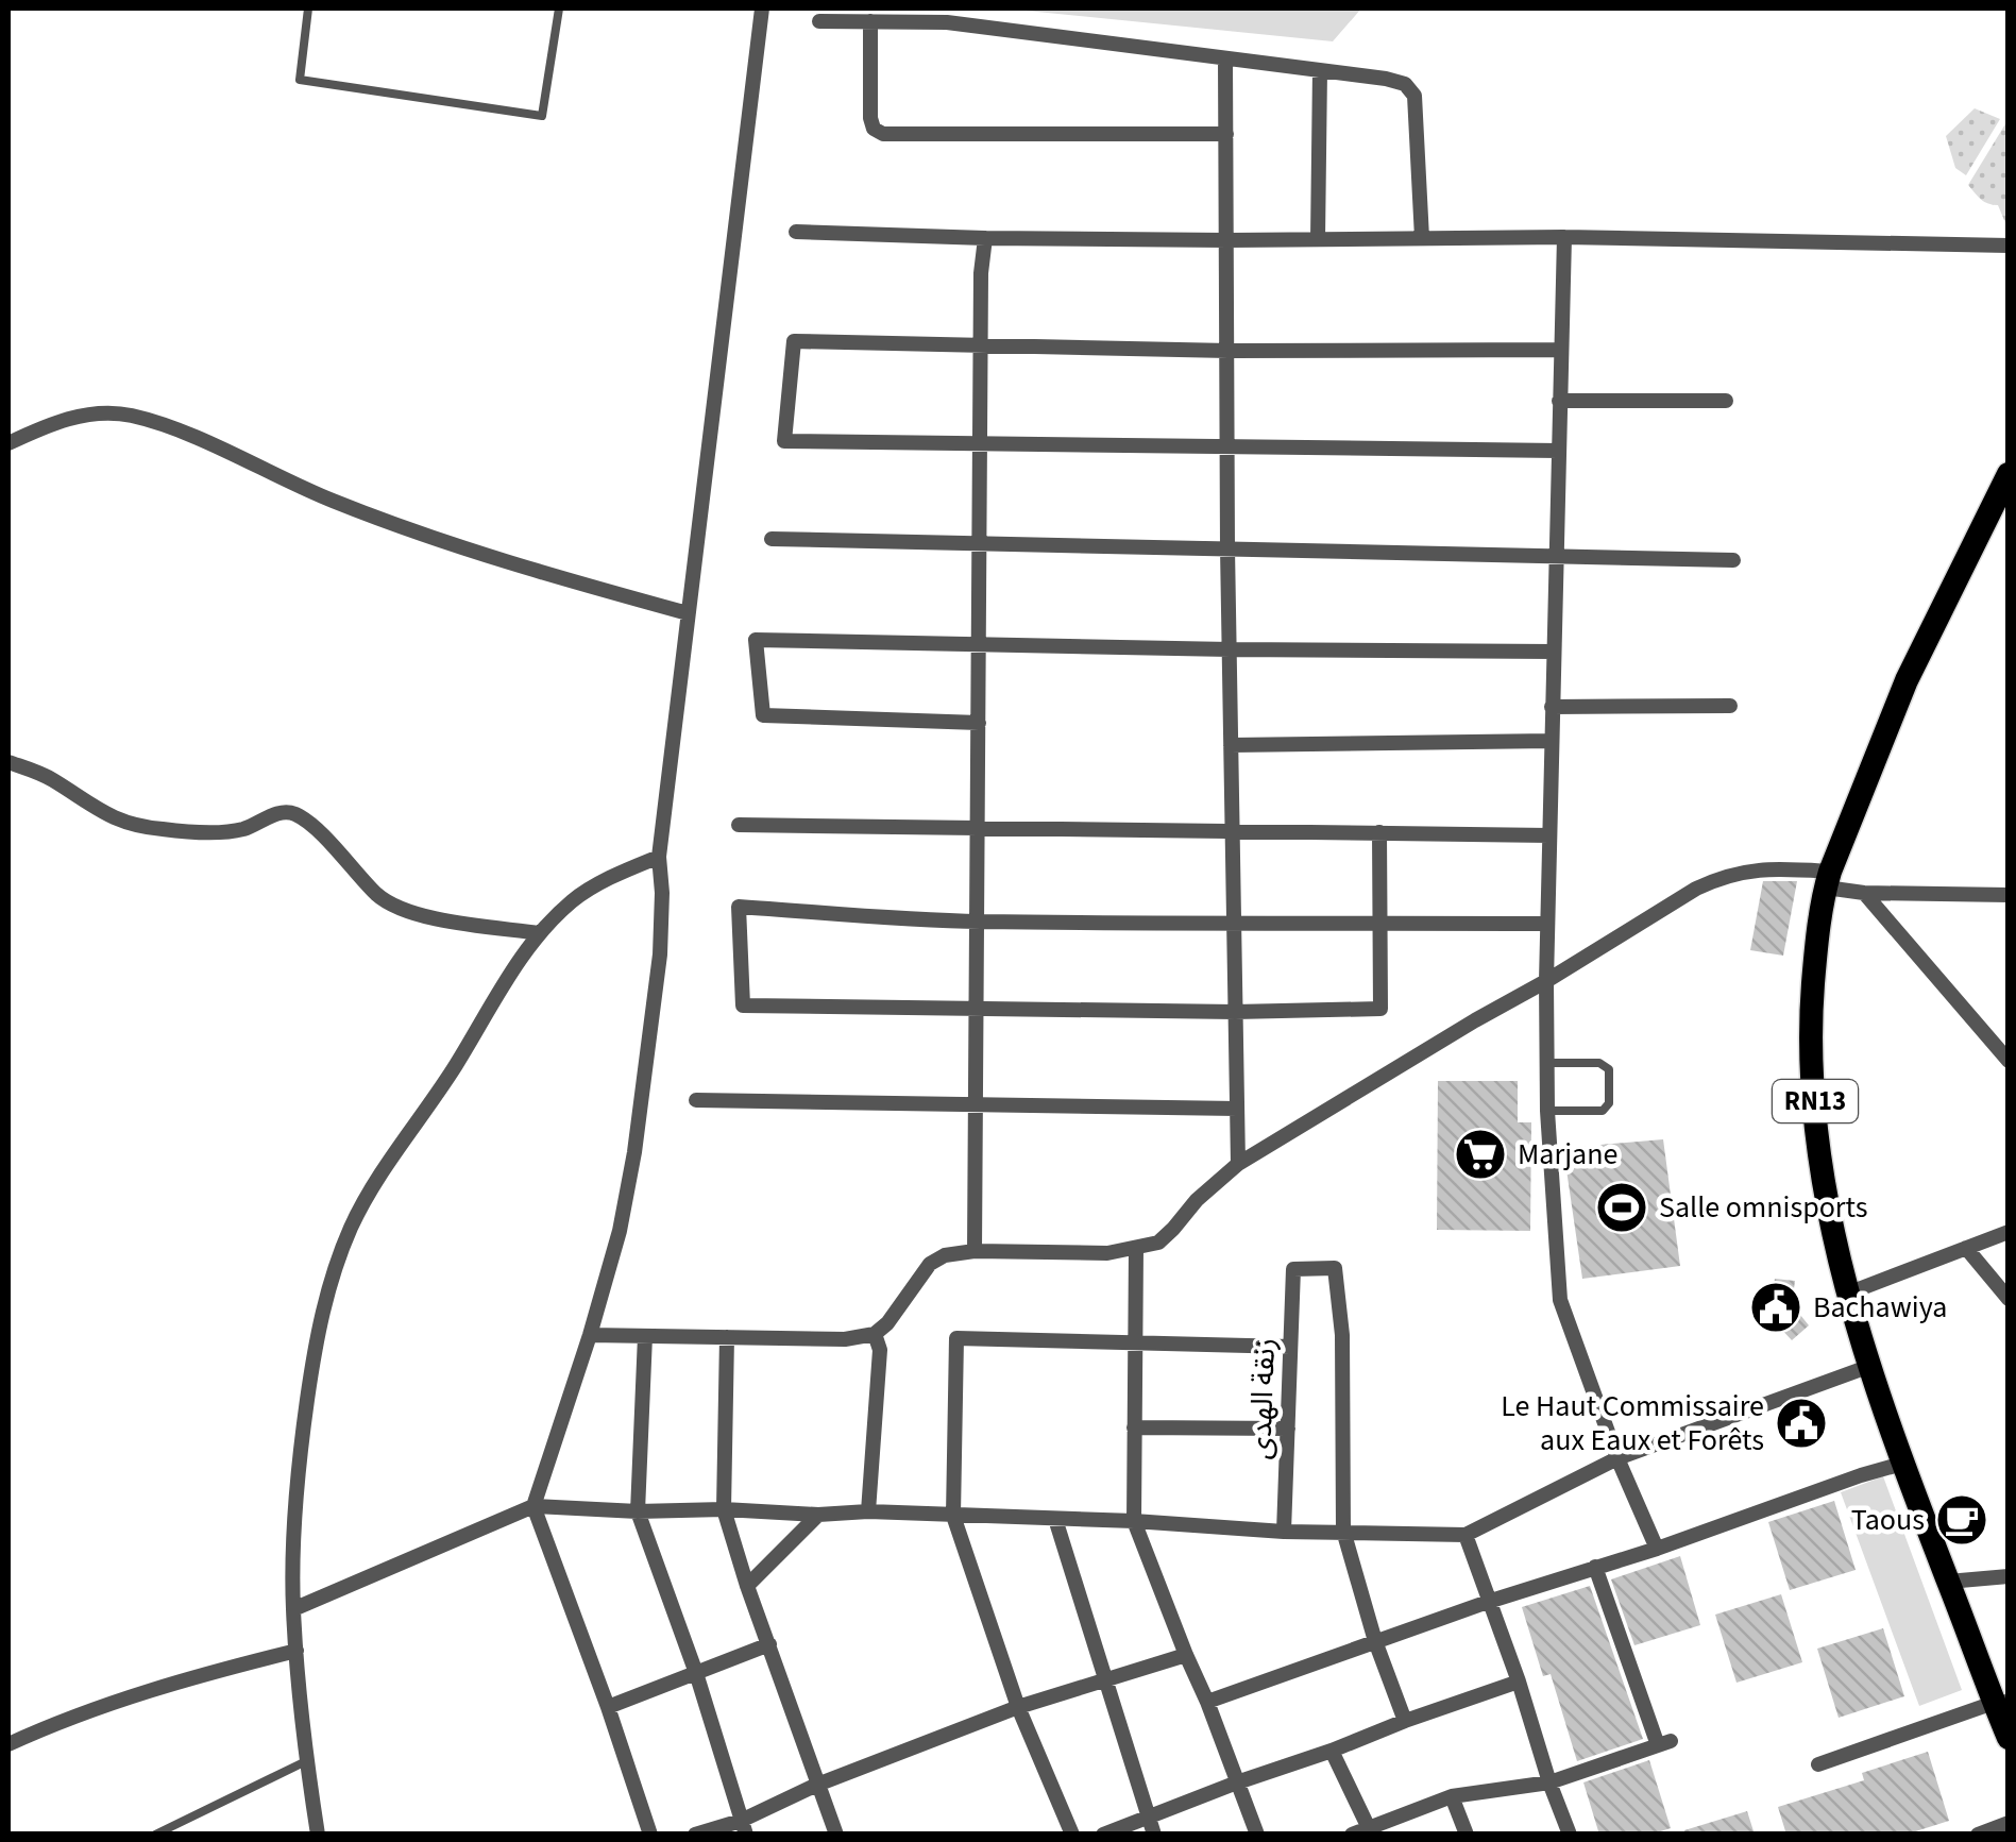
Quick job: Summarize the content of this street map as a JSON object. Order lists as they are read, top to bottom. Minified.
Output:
{"streets":{"main road":["RN13"],"street":["زنقة الهدى"]},"places":{"supermarket":["Marjane"],"sports":["Salle omnisports"],"public building":["Bachawiya","Le Haut Commissaire aux Eaux et Forêts"],"cafe":["Taous"]}}
